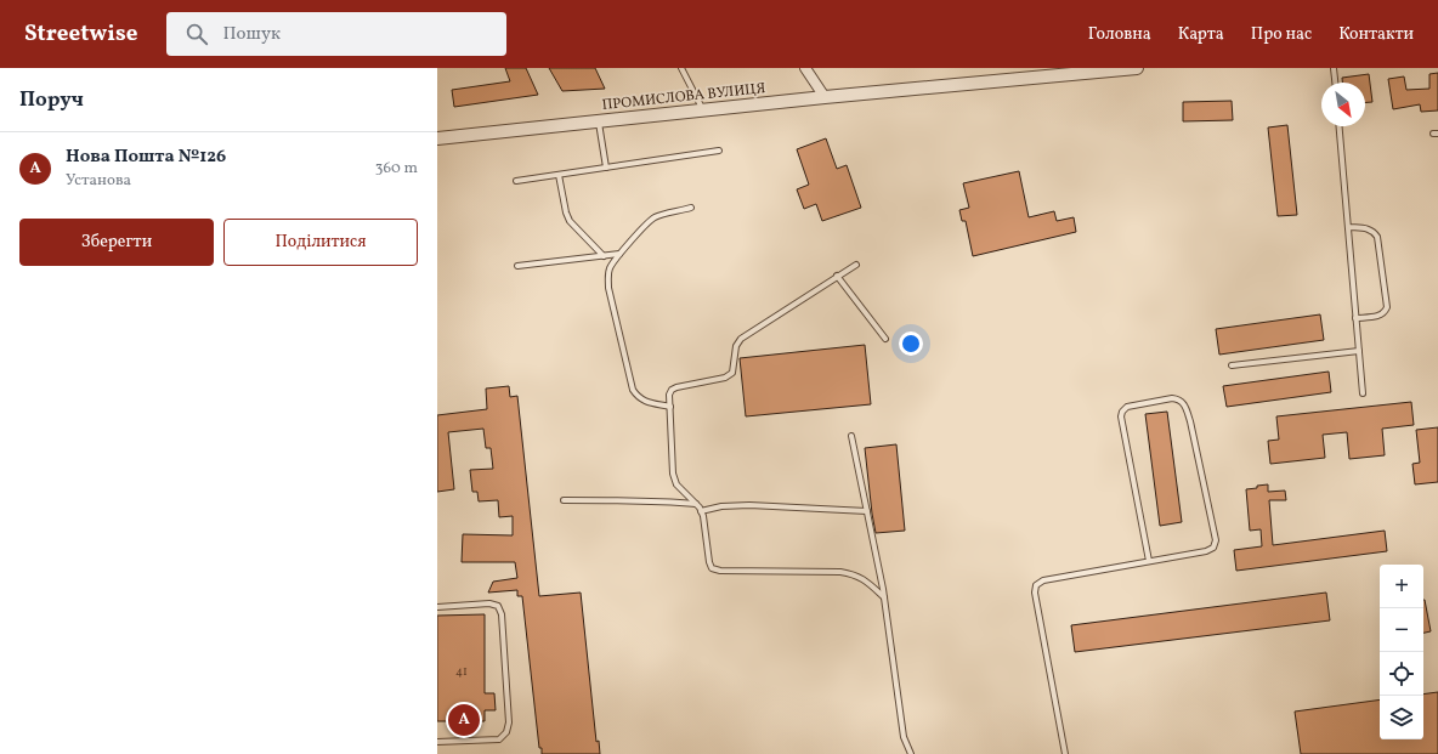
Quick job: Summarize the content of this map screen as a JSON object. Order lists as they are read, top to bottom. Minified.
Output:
{"streets":{"street":["ПРОМИСЛОВА ВУЛИЦЯ"]},"house_numbers":["41"],"north":"bottom right","page":{"header":"Streetwise","search":"Пошук","nav":["Головна","Карта","Про нас","Контакти"],"heading":"Поруч","list":[{"mark":"A","name":"Нова Пошта №126","note":"Установа","value":"360 m"}],"buttons":["Зберегти","Поділитися"],"map_buttons":["+","−"],"pins":"A"}}
